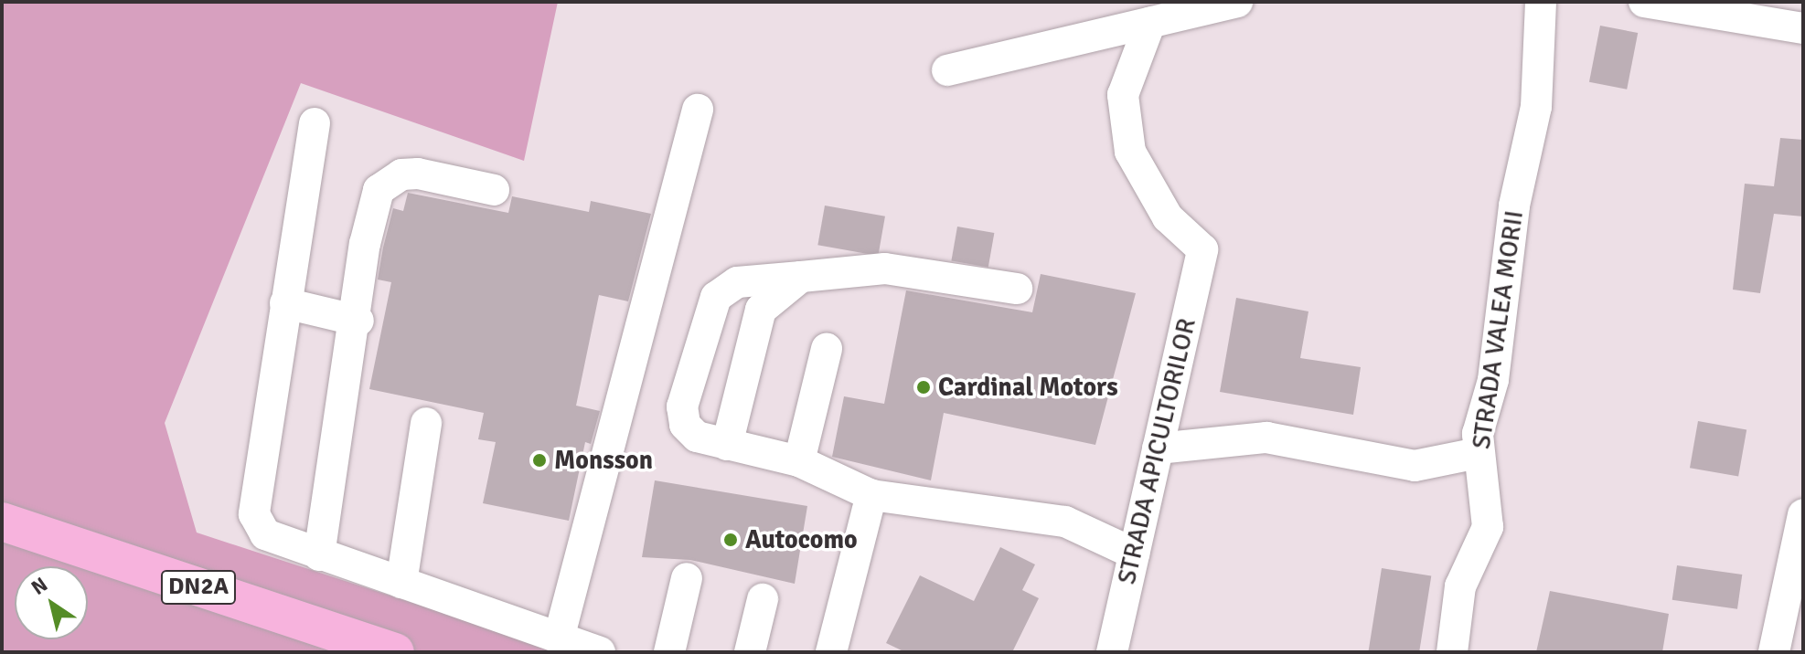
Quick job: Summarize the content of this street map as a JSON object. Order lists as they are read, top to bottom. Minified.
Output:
{"streets":{"main road":["DN2A"],"street":["STRADA VALEA MORII","STRADA APICULTORILOR"]},"places":["Cardinal Motors","Monsson","Autocomo"],"north":"top left"}
